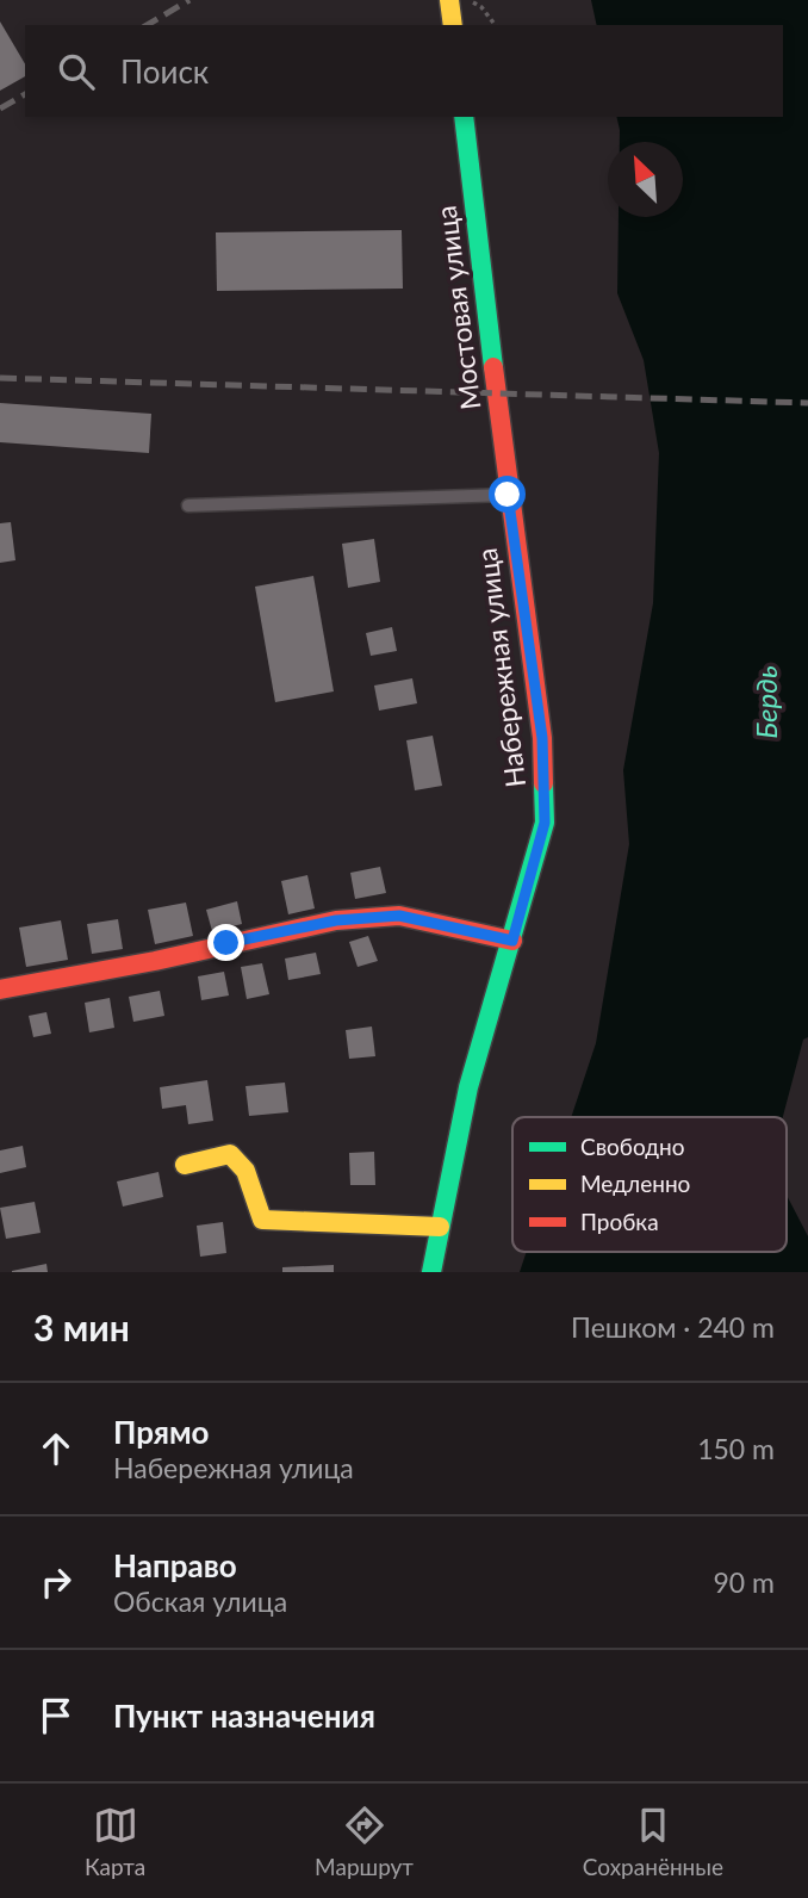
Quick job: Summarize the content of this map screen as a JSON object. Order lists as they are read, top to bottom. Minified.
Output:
{"streets":{"street":["Мостовая улица","Набережная улица"]},"crossings":[["Мостовая улица","Набережная улица"]],"water":["Бердь"],"legend":["Свободно","Медленно","Пробка"],"north":"top left","page":{"search":"Поиск","heading":["3 мин","Пешком · 240 m"],"list":[["Прямо","Набережная улица","150 m"],["Направо","Обская улица","90 m"],"Пункт назначения"],"nav":["Карта","Маршрут","Сохранённые"]}}
